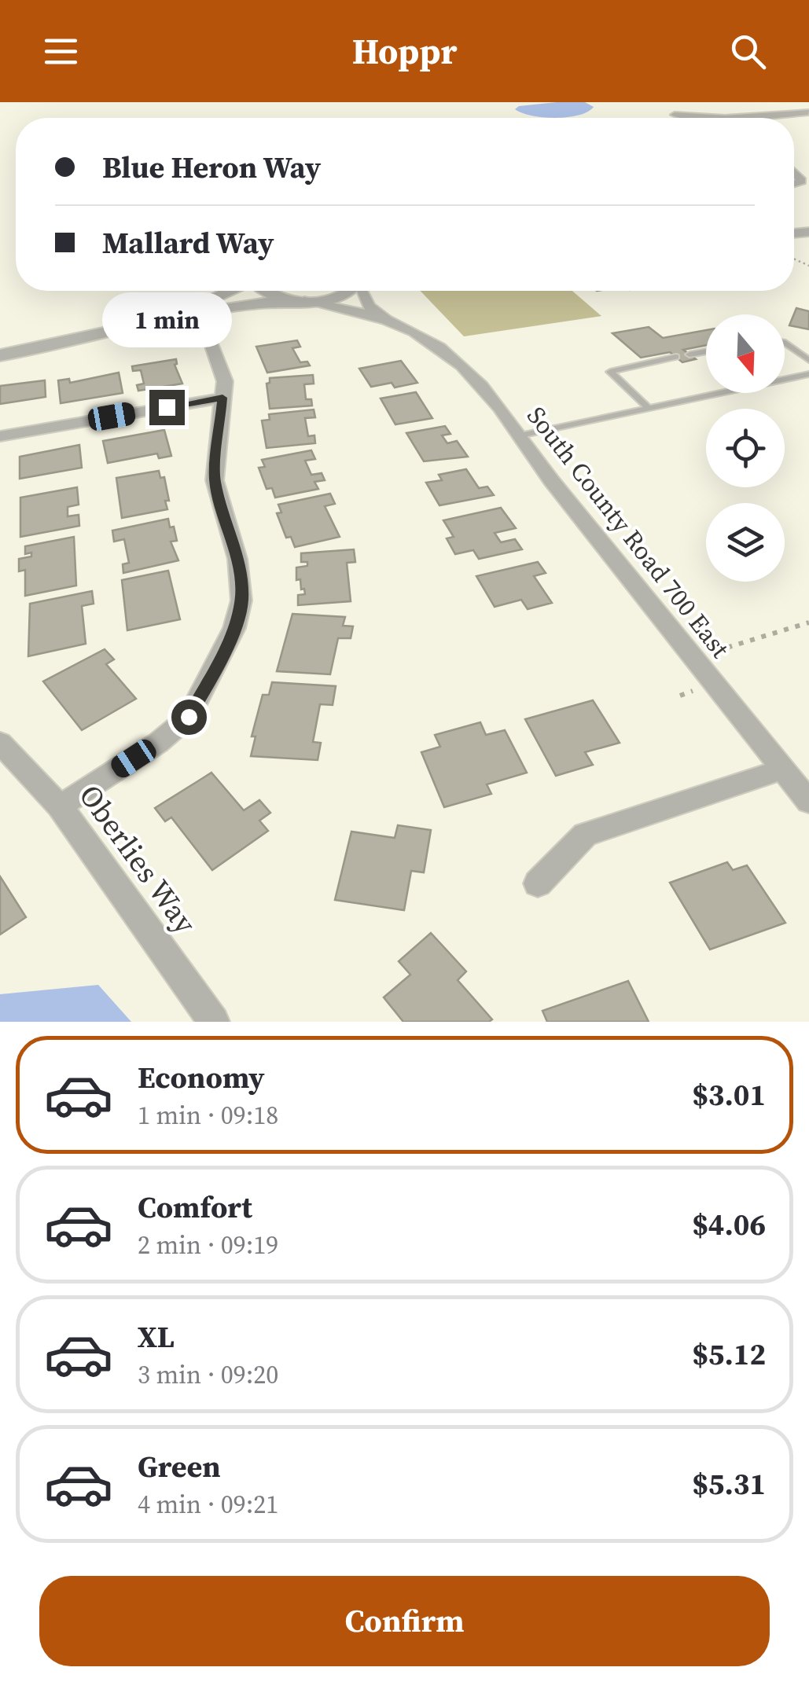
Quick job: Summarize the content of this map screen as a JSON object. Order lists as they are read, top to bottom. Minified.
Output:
{"streets":{"street":["South County Road 700 East","Oberlies Way"]},"north":"bottom","page":{"header":"Hoppr","banner":["Blue Heron Way","Mallard Way"],"bubble":"1 min","list":[{"name":"Economy","note":"1 min · 09:18","value":"$3.01"},{"name":"Comfort","note":"2 min · 09:19","value":"$4.06"},{"name":"XL","note":"3 min · 09:20","value":"$5.12"},{"name":"Green","note":"4 min · 09:21","value":"$5.31"}],"buttons":"Confirm"}}
